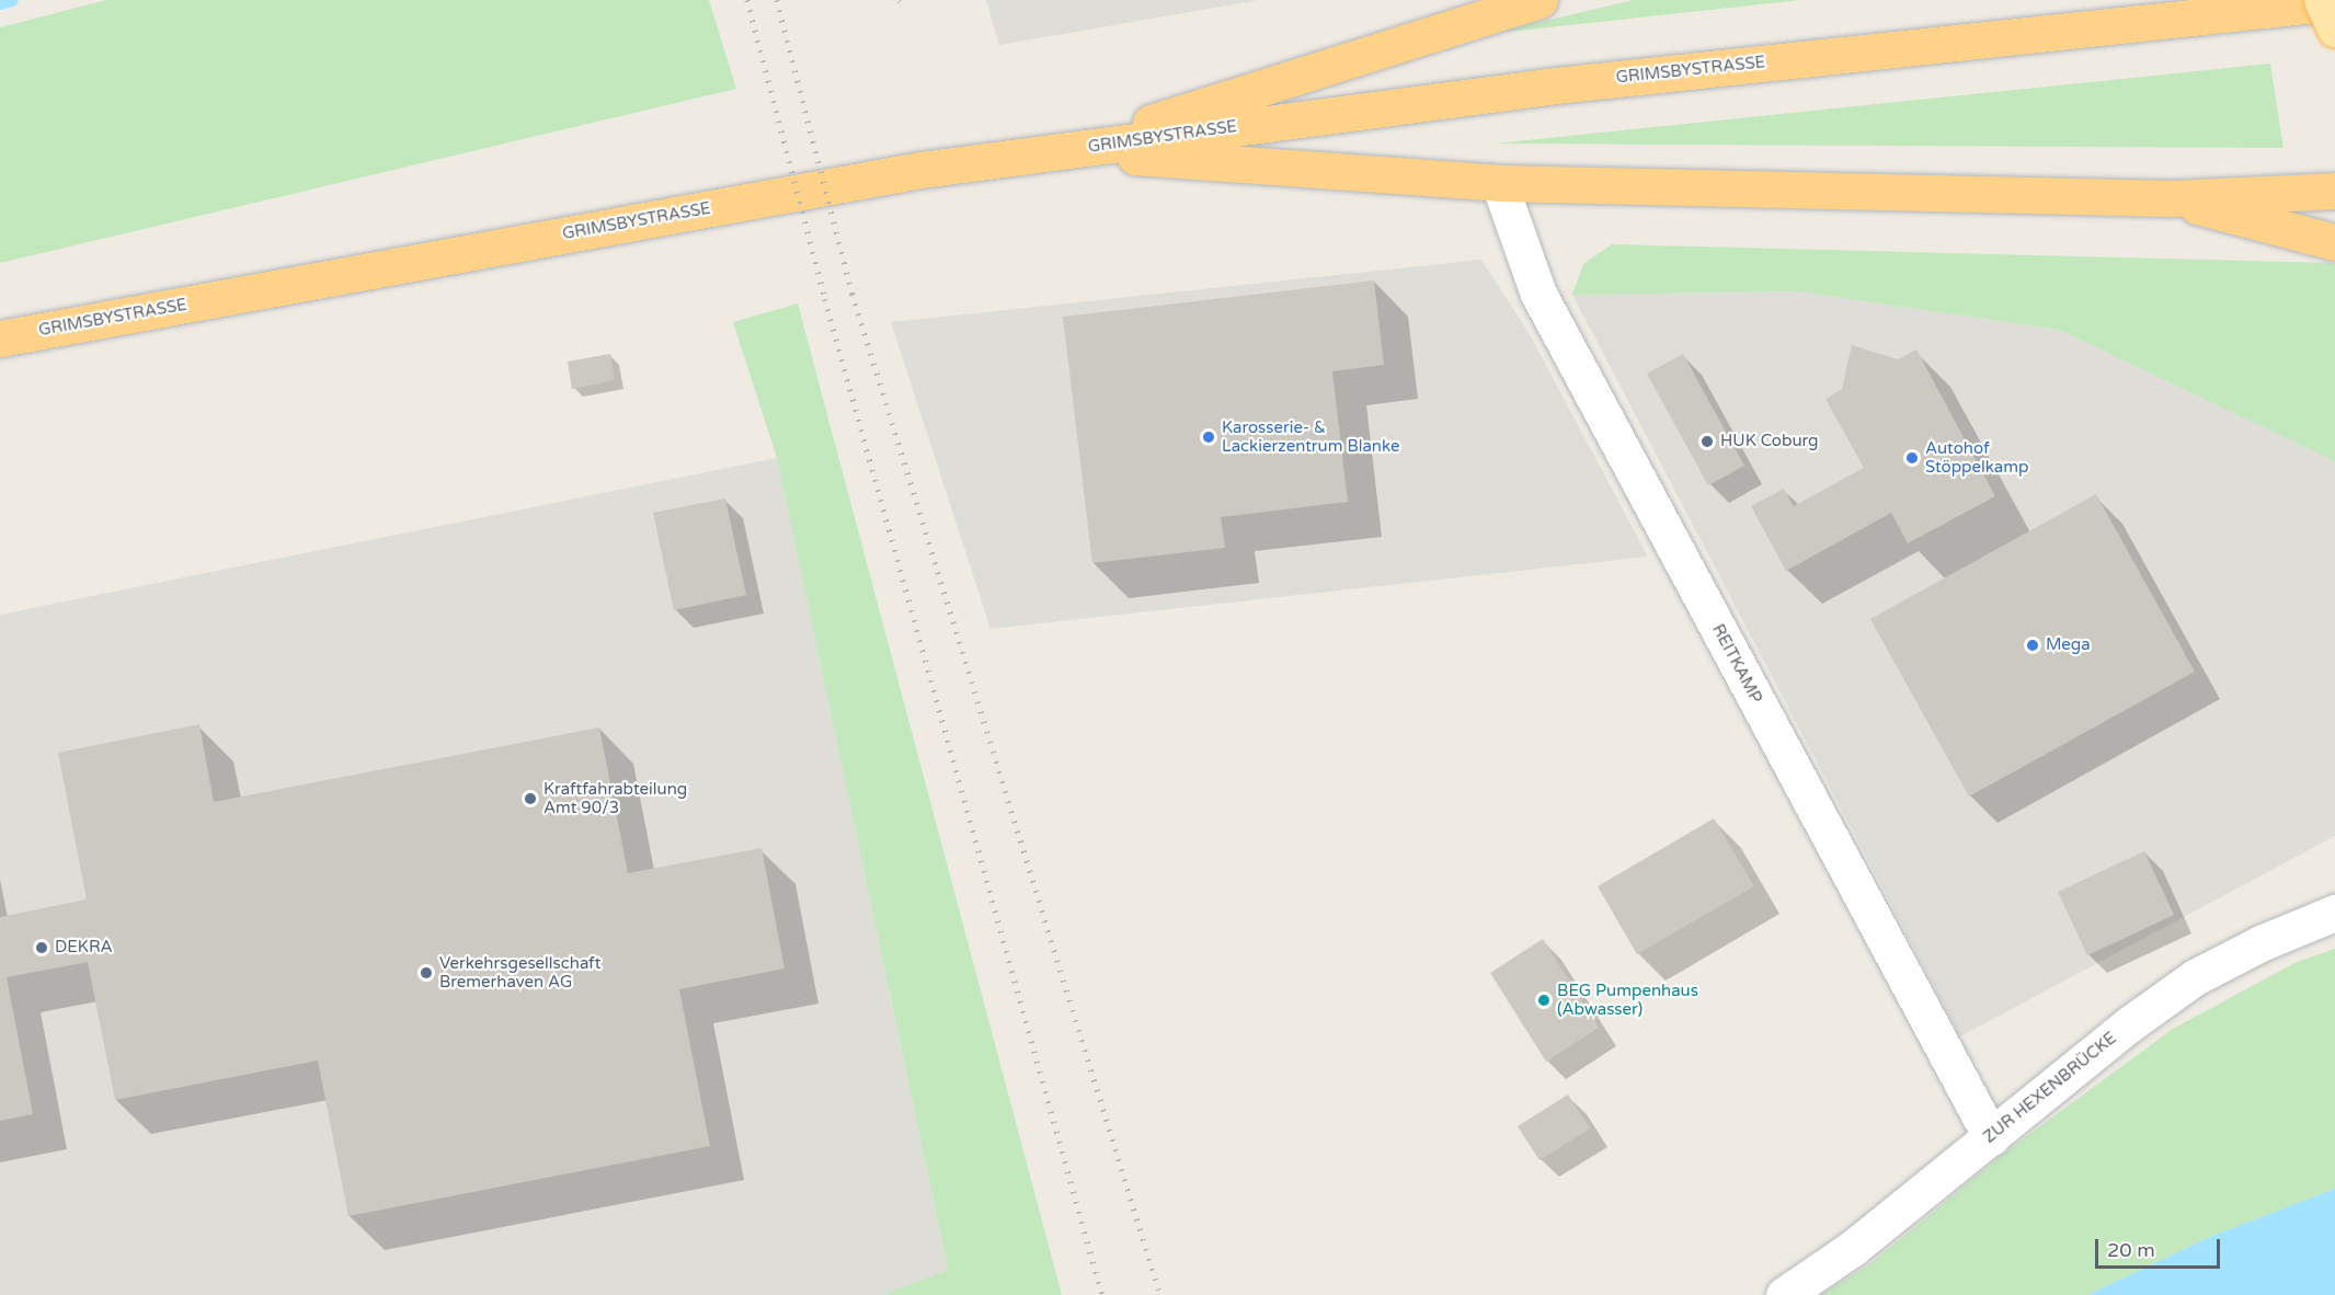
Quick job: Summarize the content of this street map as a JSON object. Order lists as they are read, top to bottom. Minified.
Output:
{"streets":{"highway":["GRIMSBYSTRASSE"],"street":["REITKAMP","ZUR HEXENBRÜCKE"]},"crossings":[["REITKAMP","ZUR HEXENBRÜCKE"]],"places":["Karosserie- & Lackierzentrum Blanke","HUK Coburg","Autohof Stöppelkamp","Mega","Kraftfahrabteilung Amt 90/3","DEKRA","Verkehrsgesellschaft Bremerhaven AG","BEG Pumpenhaus (Abwasser)"],"scale_bar":"20 m"}
